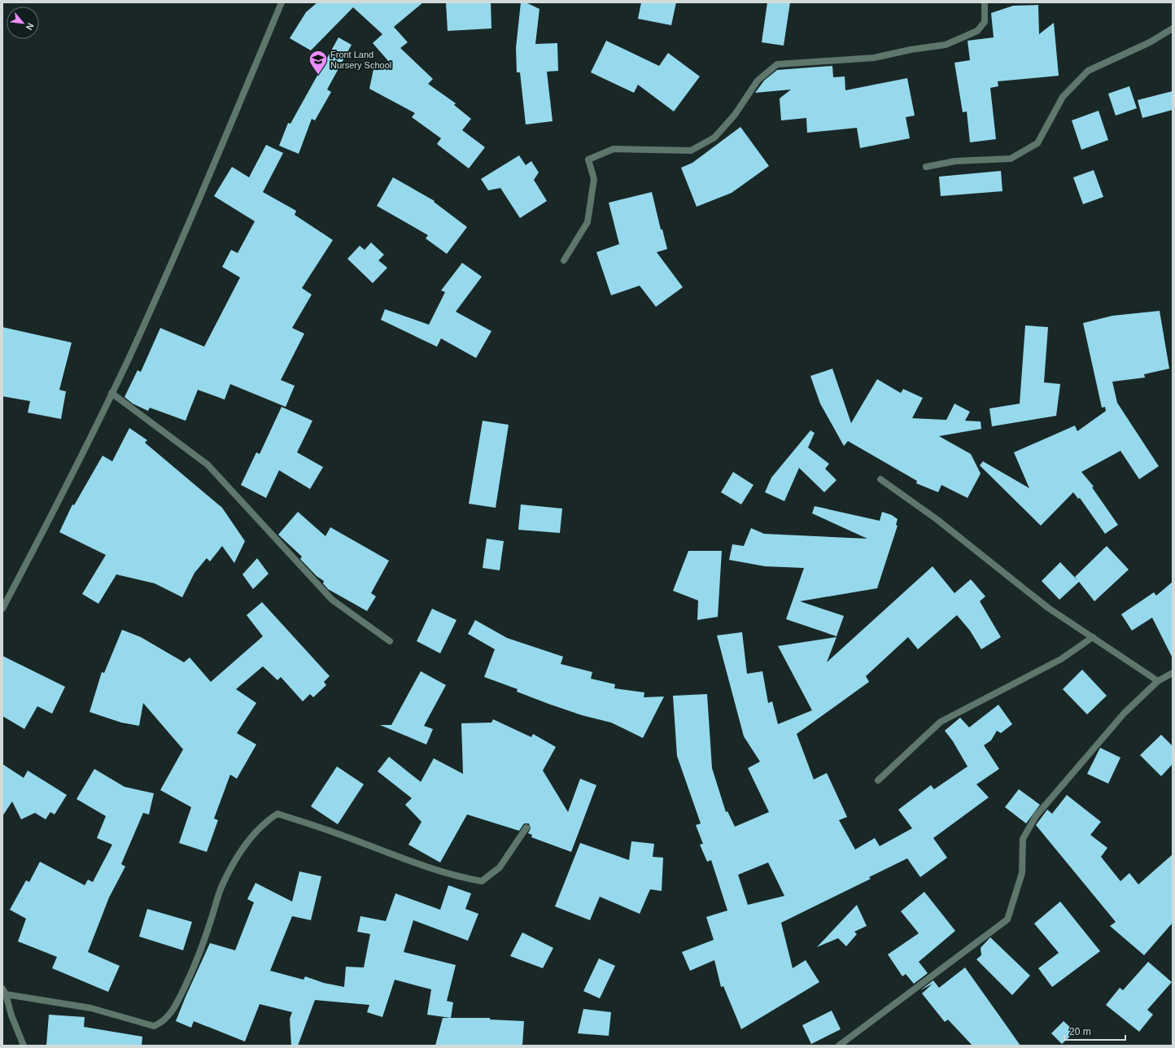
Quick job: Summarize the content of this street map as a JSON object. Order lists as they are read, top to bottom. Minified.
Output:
{"places":{"school or university":["Front Land Nursery School"]},"scale_bar":"20 m","north":"bottom right"}
